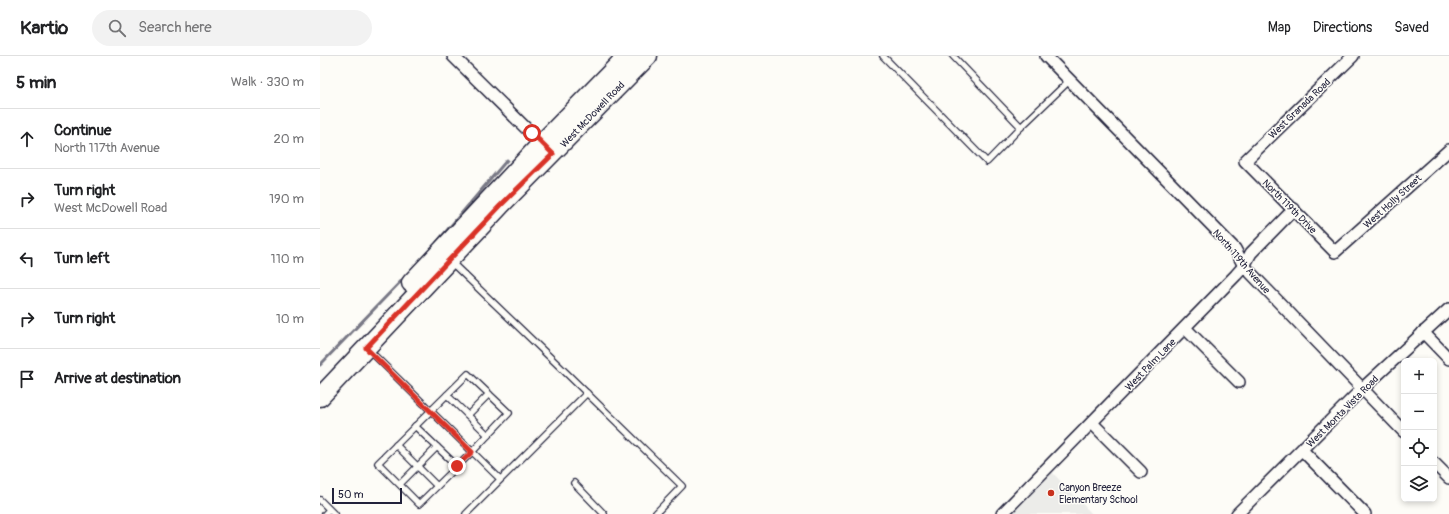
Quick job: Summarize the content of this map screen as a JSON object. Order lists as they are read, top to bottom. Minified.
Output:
{"streets":{"main road":["West McDowell Road"],"street":["West Granada Road","West Holly Street","North 119th Drive","North 119th Avenue","West Palm Lane","West Monta Vista Road"]},"crossings":[["West Granada Road","North 119th Drive"],["West Holly Street","North 119th Drive"],["North 119th Drive","West Palm Lane"],["North 119th Avenue","West Palm Lane"],["North 119th Avenue","West Monta Vista Road"]],"places":["Canyon Breeze Elementary School"],"scale_bar":"50 m","page":{"header":"Kartio","search":"Search here","nav":["Map","Directions","Saved"],"heading":["5 min","Walk · 330 m"],"list":[["Continue","North 117th Avenue","20 m"],["Turn right","West McDowell Road","190 m"],["Turn left","110 m"],["Turn right","10 m"],"Arrive at destination"],"map_buttons":["+","−"],"scale":"50 m"}}
